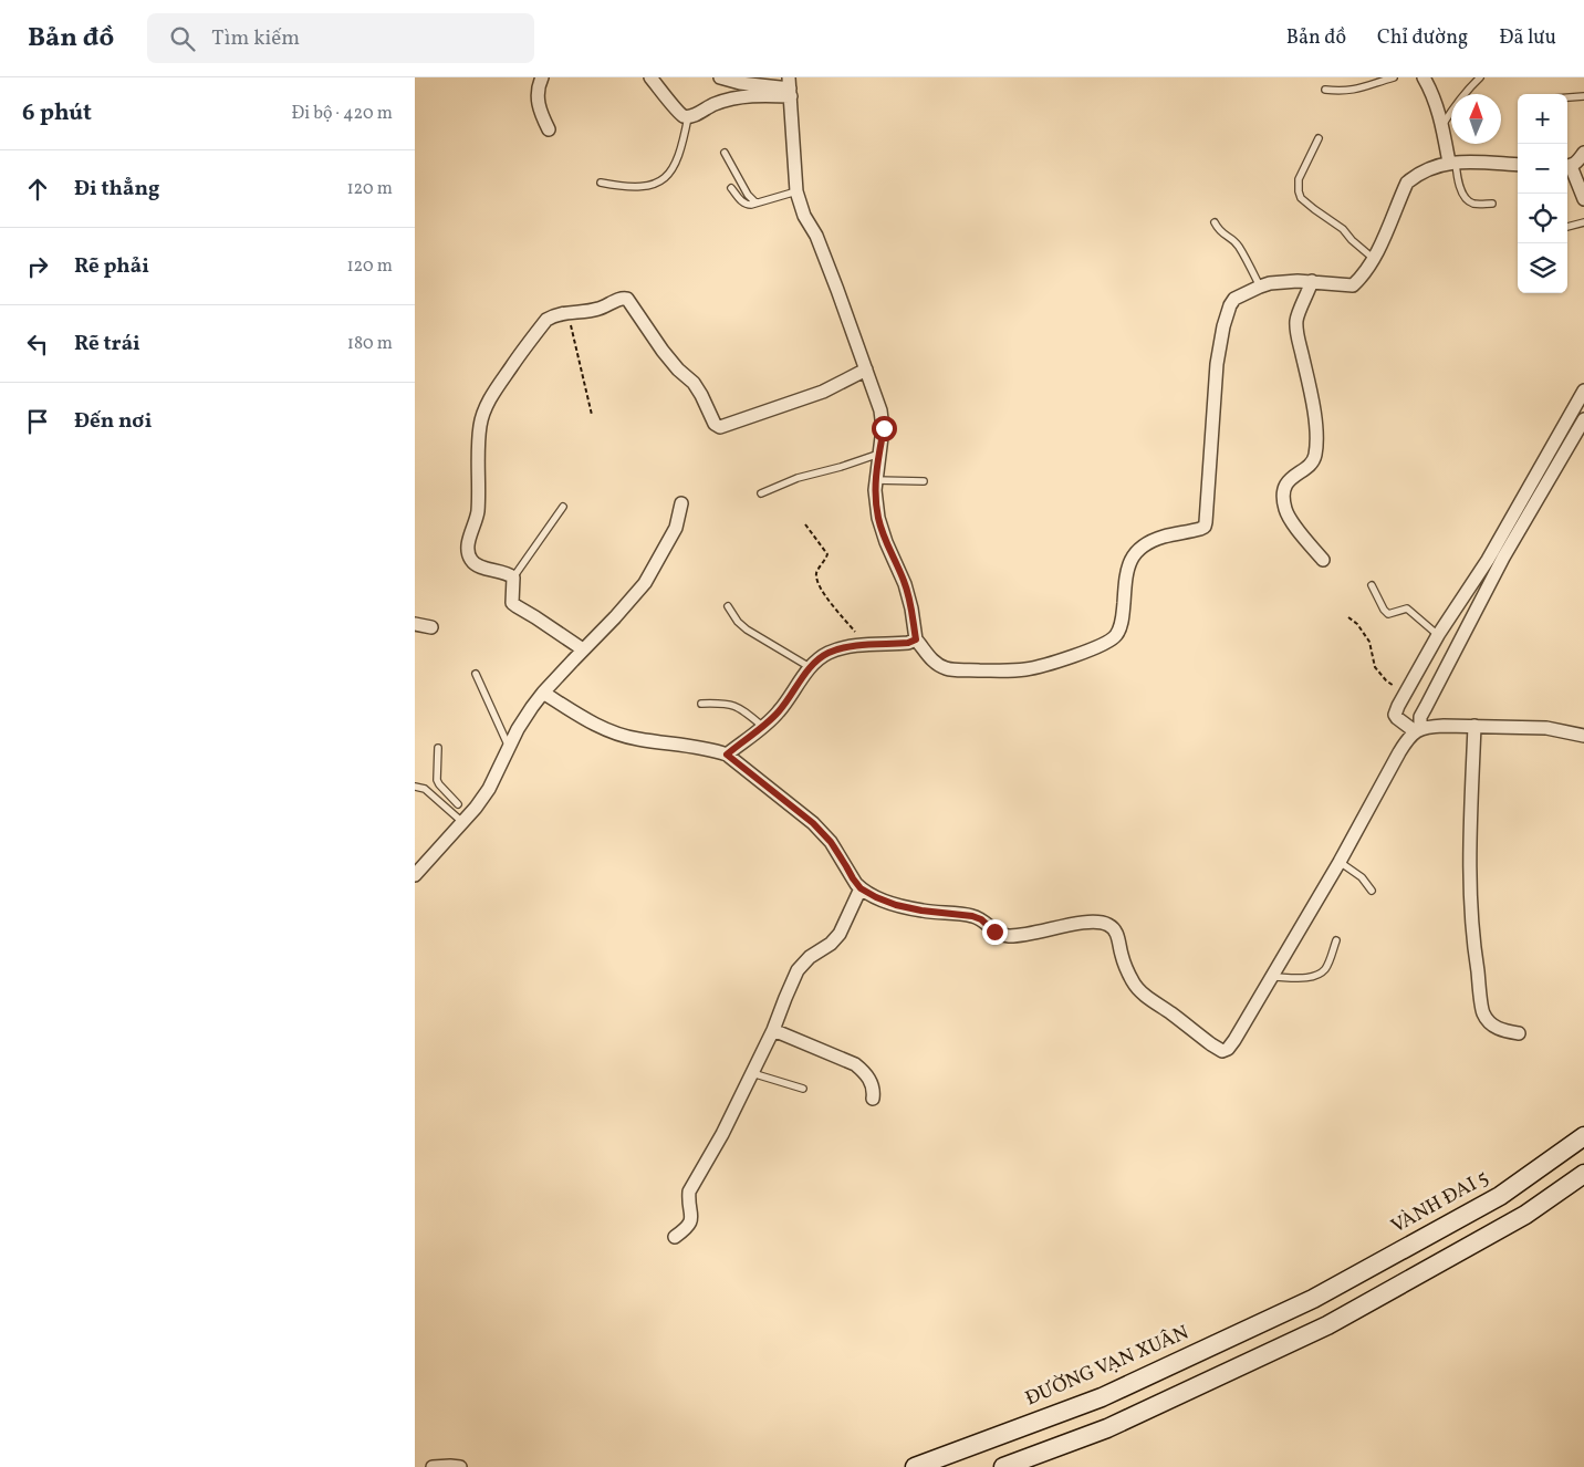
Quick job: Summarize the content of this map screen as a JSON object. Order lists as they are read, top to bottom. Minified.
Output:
{"streets":{"main road":["VÀNH ĐAI 5","ĐƯỜNG VẠN XUÂN"]},"crossings":[["VÀNH ĐAI 5","ĐƯỜNG VẠN XUÂN"]],"north":"top","page":{"header":"Bản đồ","search":"Tìm kiếm","nav":["Bản đồ","Chỉ đường","Đã lưu"],"heading":["6 phút","Đi bộ · 420 m"],"map_buttons":["+","−"],"list":[["Đi thẳng","120 m"],["Rẽ phải","120 m"],["Rẽ trái","180 m"],"Đến nơi"]}}
